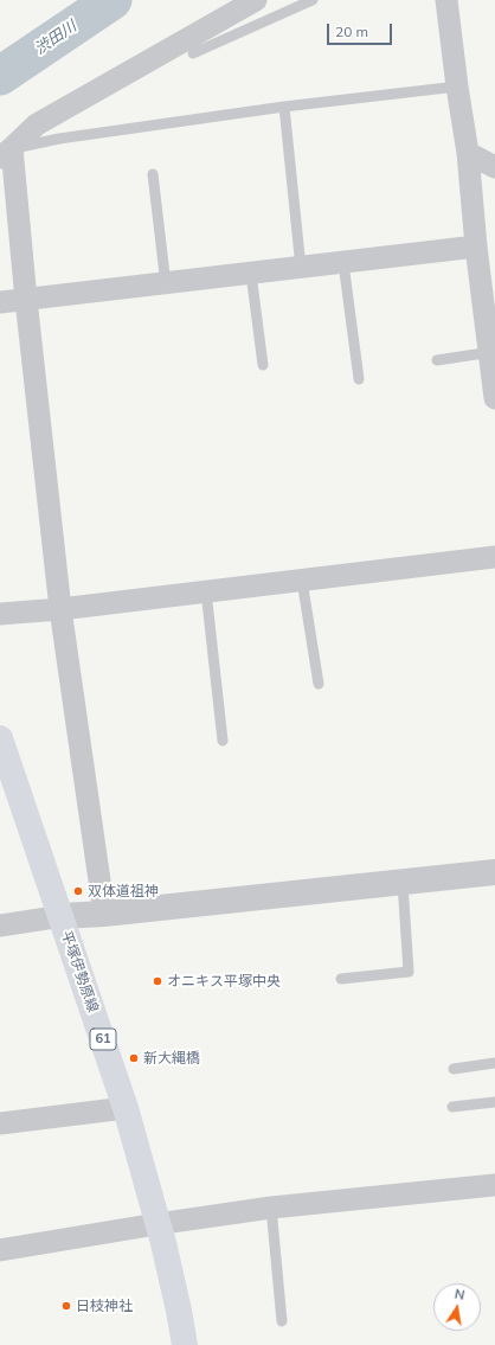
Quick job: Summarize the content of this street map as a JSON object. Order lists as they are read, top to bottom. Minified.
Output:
{"streets":{"main road":["平塚伊勢原線","61"]},"water":["渋田川"],"places":["双体道祖神","オニキス平塚中央","新大縄橋","日枝神社"],"scale_bar":"20 m","north":"top"}
